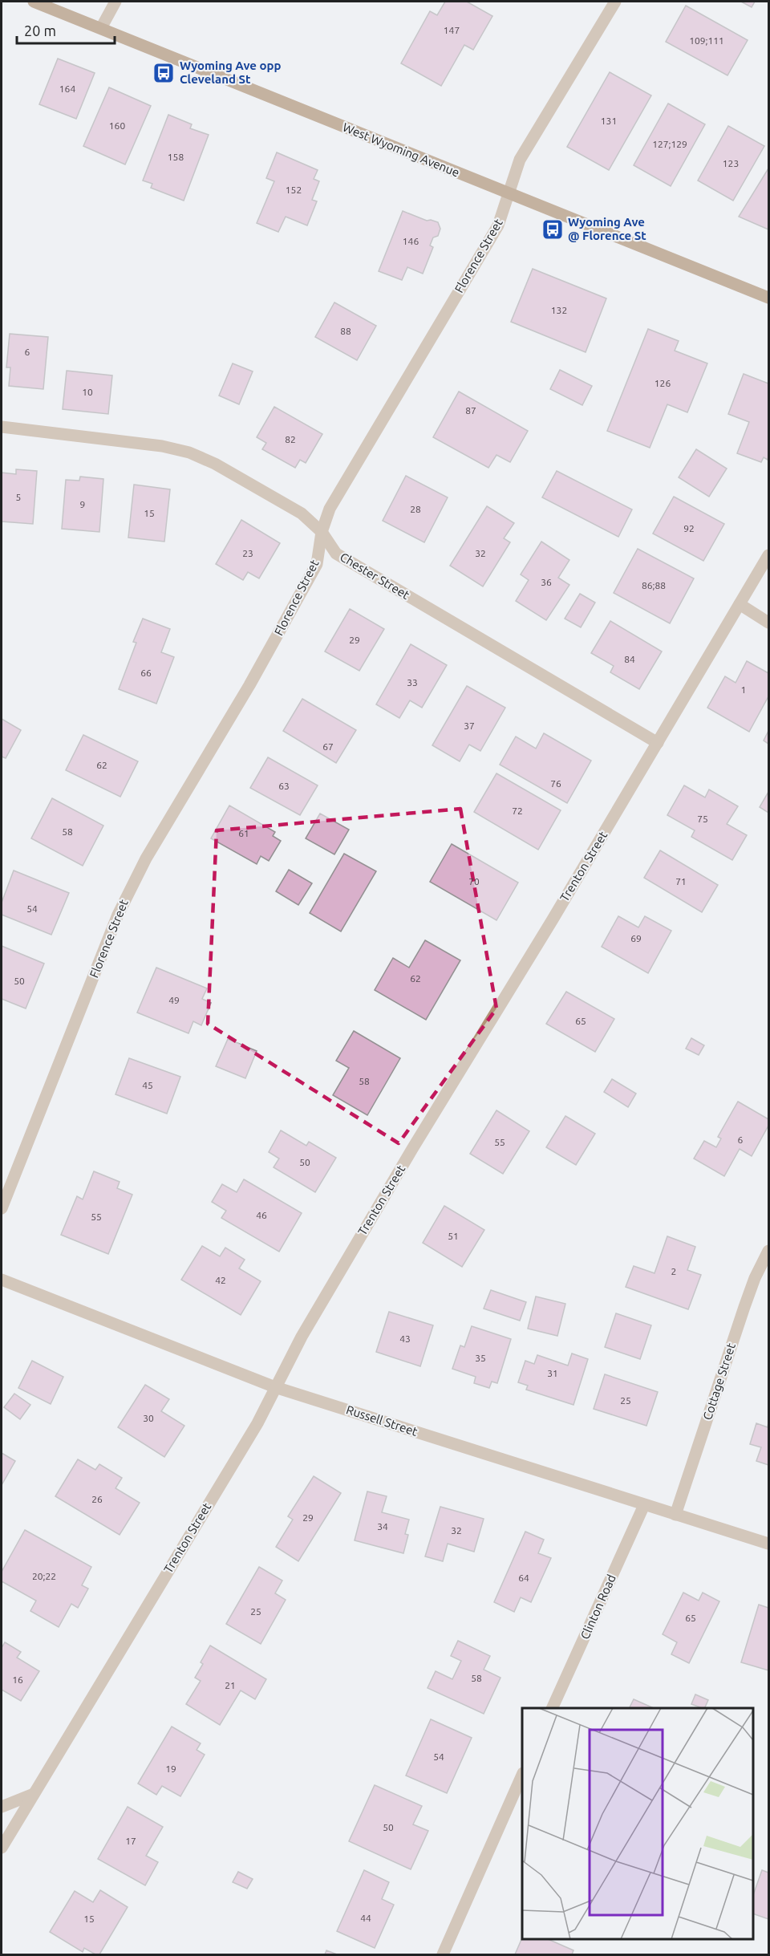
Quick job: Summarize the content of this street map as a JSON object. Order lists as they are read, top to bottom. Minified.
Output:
{"streets":{"main road":["West Wyoming Avenue"],"street":["Florence Street","Chester Street","Trenton Street","Cottage Street","Russell Street","Clinton Road"]},"crossings":[["West Wyoming Avenue","Florence Street"],["Florence Street","Chester Street"],["Chester Street","Trenton Street"],["Trenton Street","Russell Street"],["Cottage Street","Russell Street"],["Russell Street","Clinton Road"]],"places":{"bus stop":["Wyoming Ave opp Cleveland St","Wyoming Ave @ Florence St"]},"house_numbers":["147","109;111","164","131","160","127;129","158","123","152","146","132","88","6","126","10","87","82","5","9","28","15","92","23","32","36","86;88","29","84","66","33","1","37","67","62","76","63","72","75","58","61","70","71","54","69","62","50","49","65","58","45","6","55","50","46","55","51","2","42","43","35","31","25","30","26","29","34","32","20;22","64","25","65","58","16","21","54","19","50","17","44","15"],"scale_bar":"20 m"}
